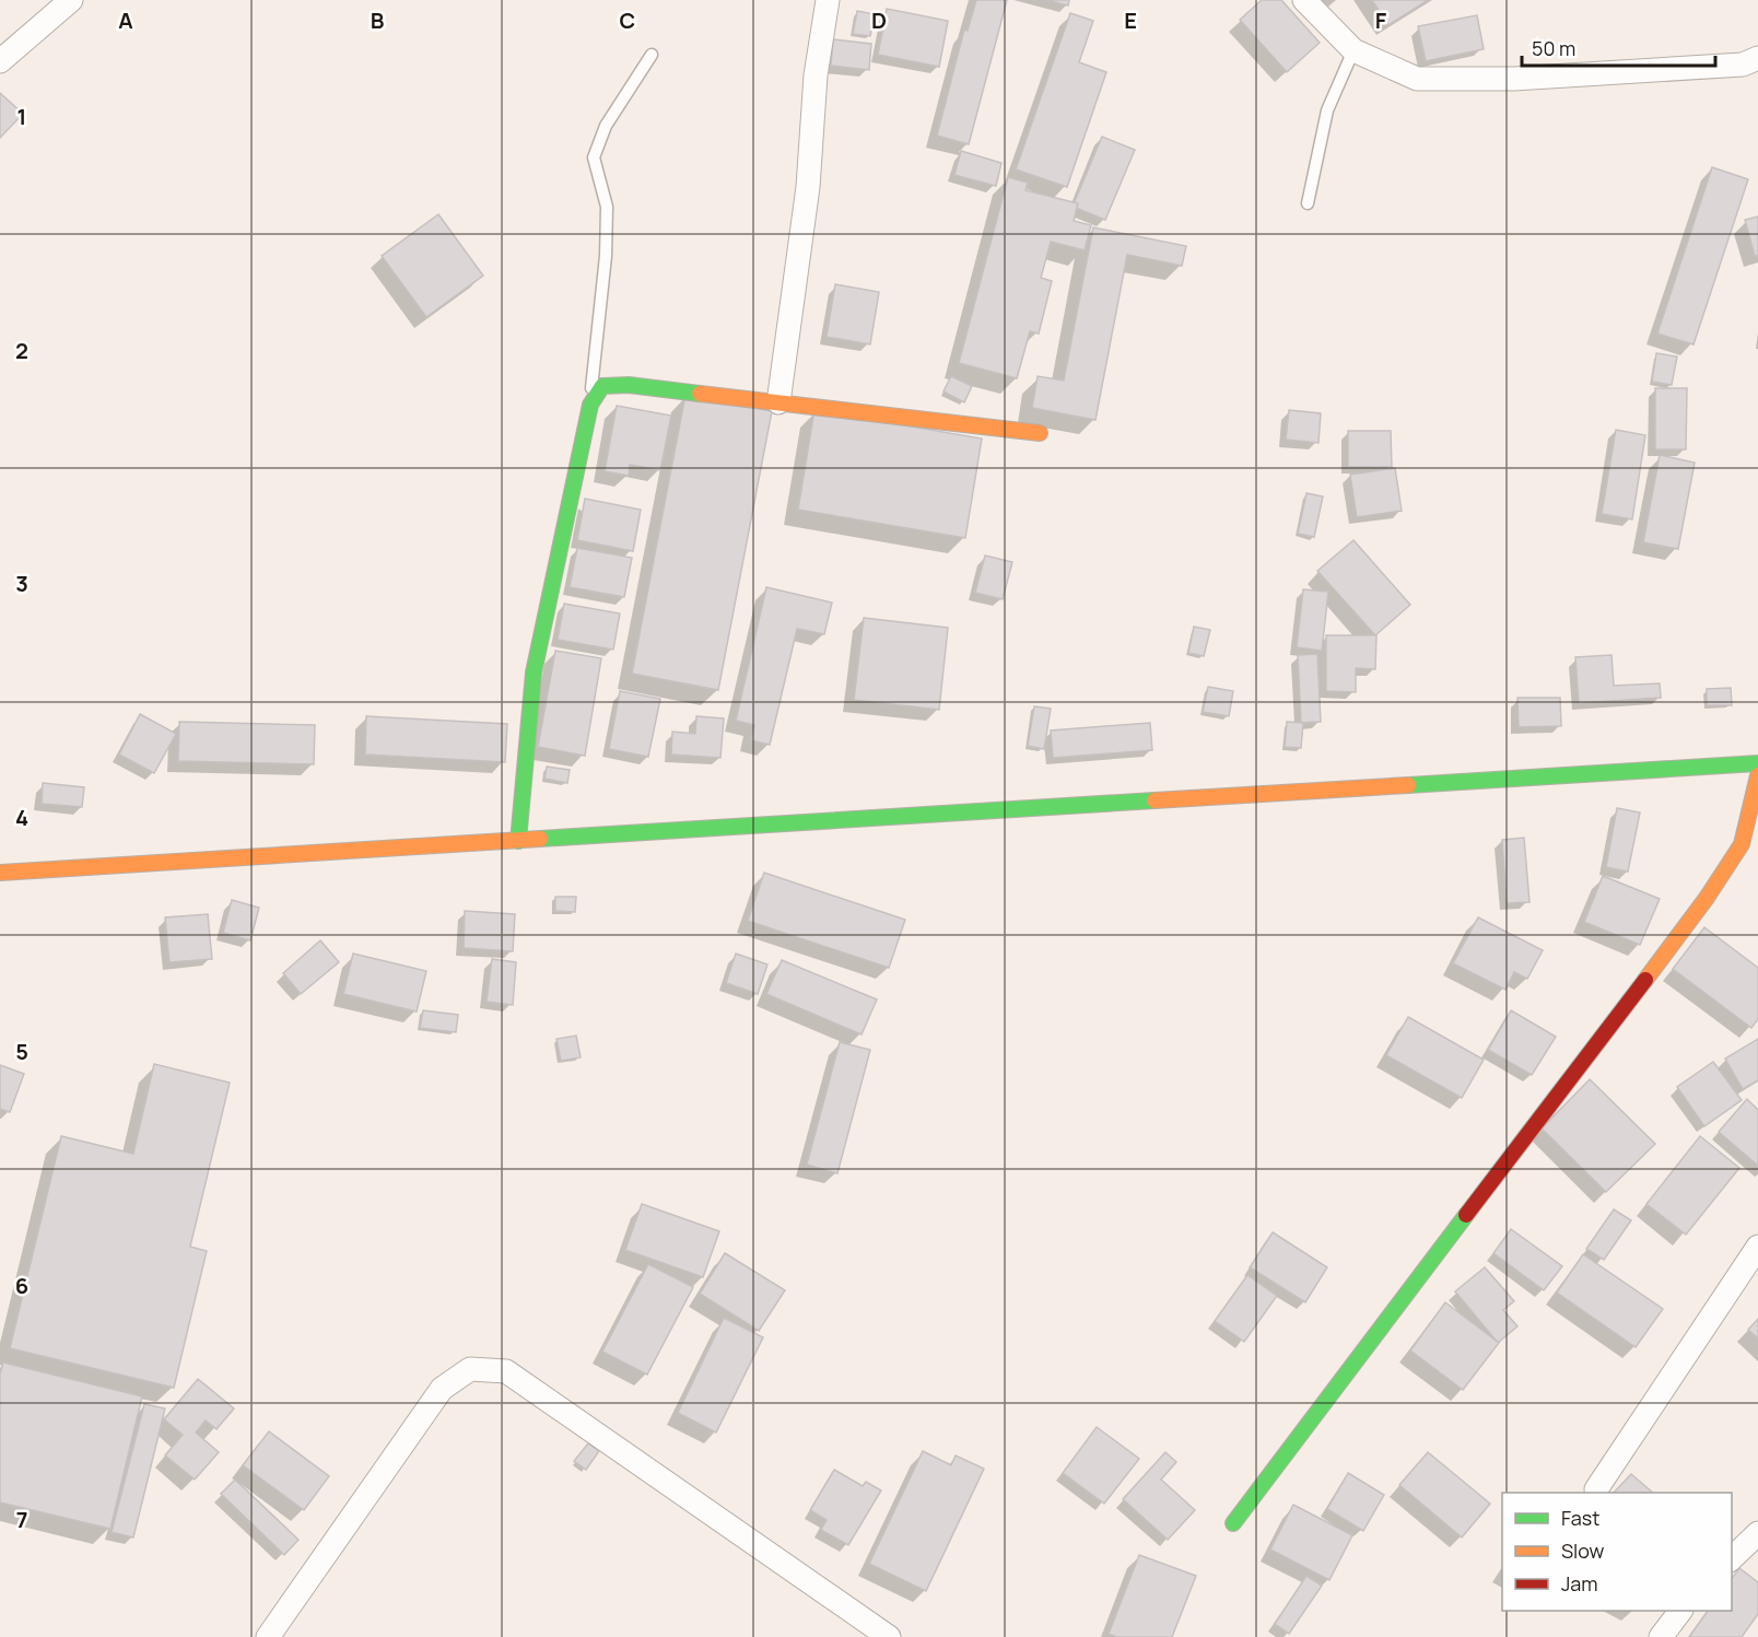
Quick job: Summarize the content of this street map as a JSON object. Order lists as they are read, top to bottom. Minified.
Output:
{"legend":["Fast","Slow","Jam"],"scale_bar":"50 m","grid":{"columns":["A","B","C","D","E","F"],"rows":["1","2","3","4","5","6","7"]}}
